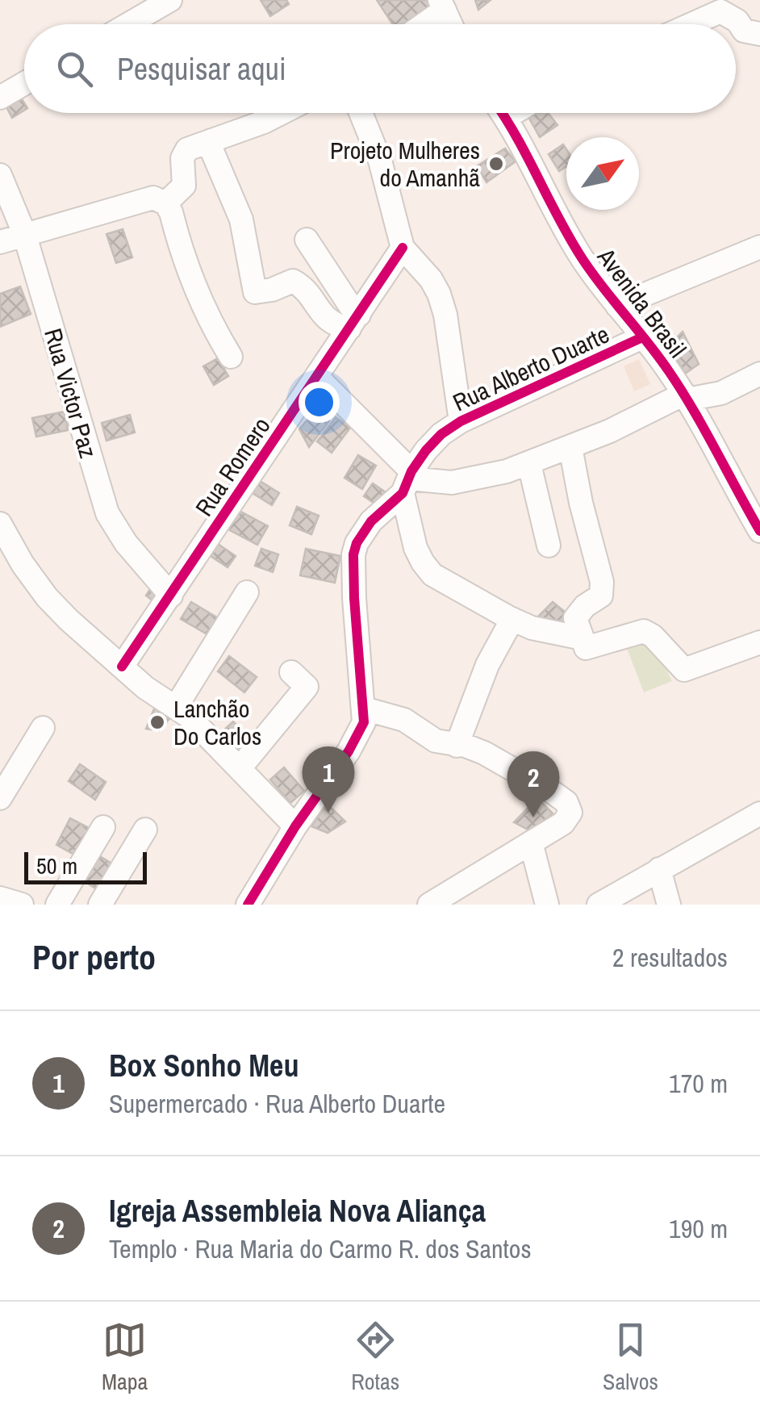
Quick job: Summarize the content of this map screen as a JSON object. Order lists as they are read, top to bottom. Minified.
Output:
{"streets":{"street":["Avenida Brasil","Rua Alberto Duarte","Rua Victor Paz","Rua Romero"]},"crossings":[["Avenida Brasil","Rua Alberto Duarte"],["Rua Victor Paz","Rua Romero"]],"places":["Projeto Mulheres do Amanhã","Lanchão Do Carlos"],"scale_bar":"50 m","north":"top right","page":{"search":"Pesquisar aqui","pins":["1","2"],"scale":"50 m","heading":["Por perto","2 resultados"],"list":[{"mark":"1","name":"Box Sonho Meu","note":"Supermercado · Rua Alberto Duarte","value":"170 m"},{"mark":"2","name":"Igreja Assembleia Nova Aliança","note":"Templo · Rua Maria do Carmo R. dos Santos","value":"190 m"}],"nav":["Mapa","Rotas","Salvos"]}}
